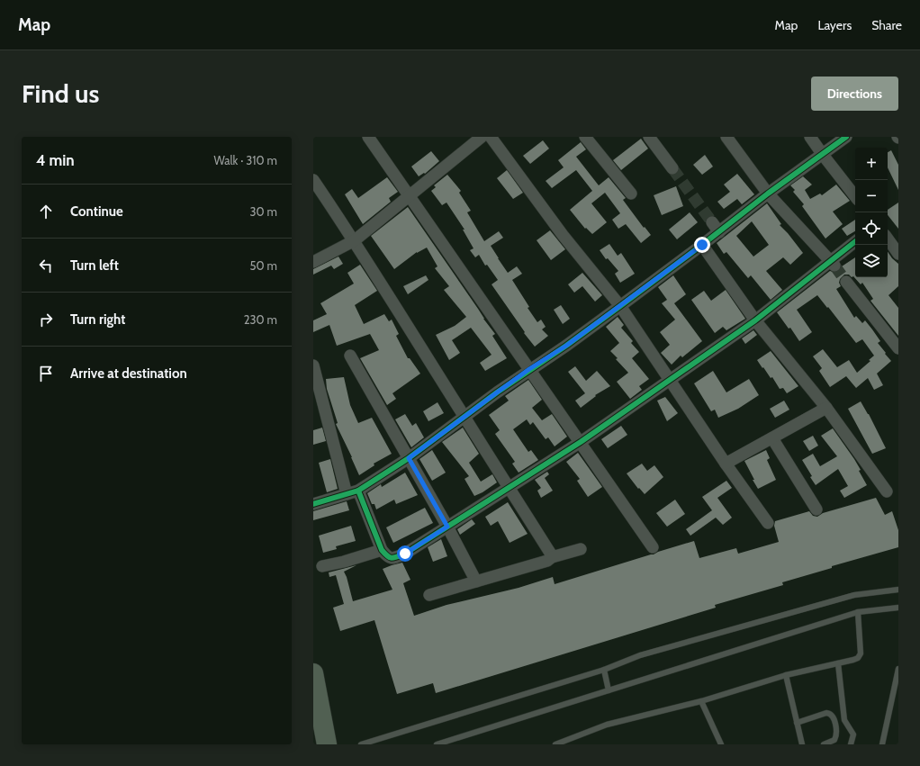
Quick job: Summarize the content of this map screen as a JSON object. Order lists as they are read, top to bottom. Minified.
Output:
{"page":{"header":"Map","nav":["Map","Layers","Share"],"buttons":"Directions","title":"Find us","heading":["4 min","Walk · 310 m"],"map_buttons":["+","−"],"list":[["Continue","30 m"],["Turn left","50 m"],["Turn right","230 m"],"Arrive at destination"]}}
